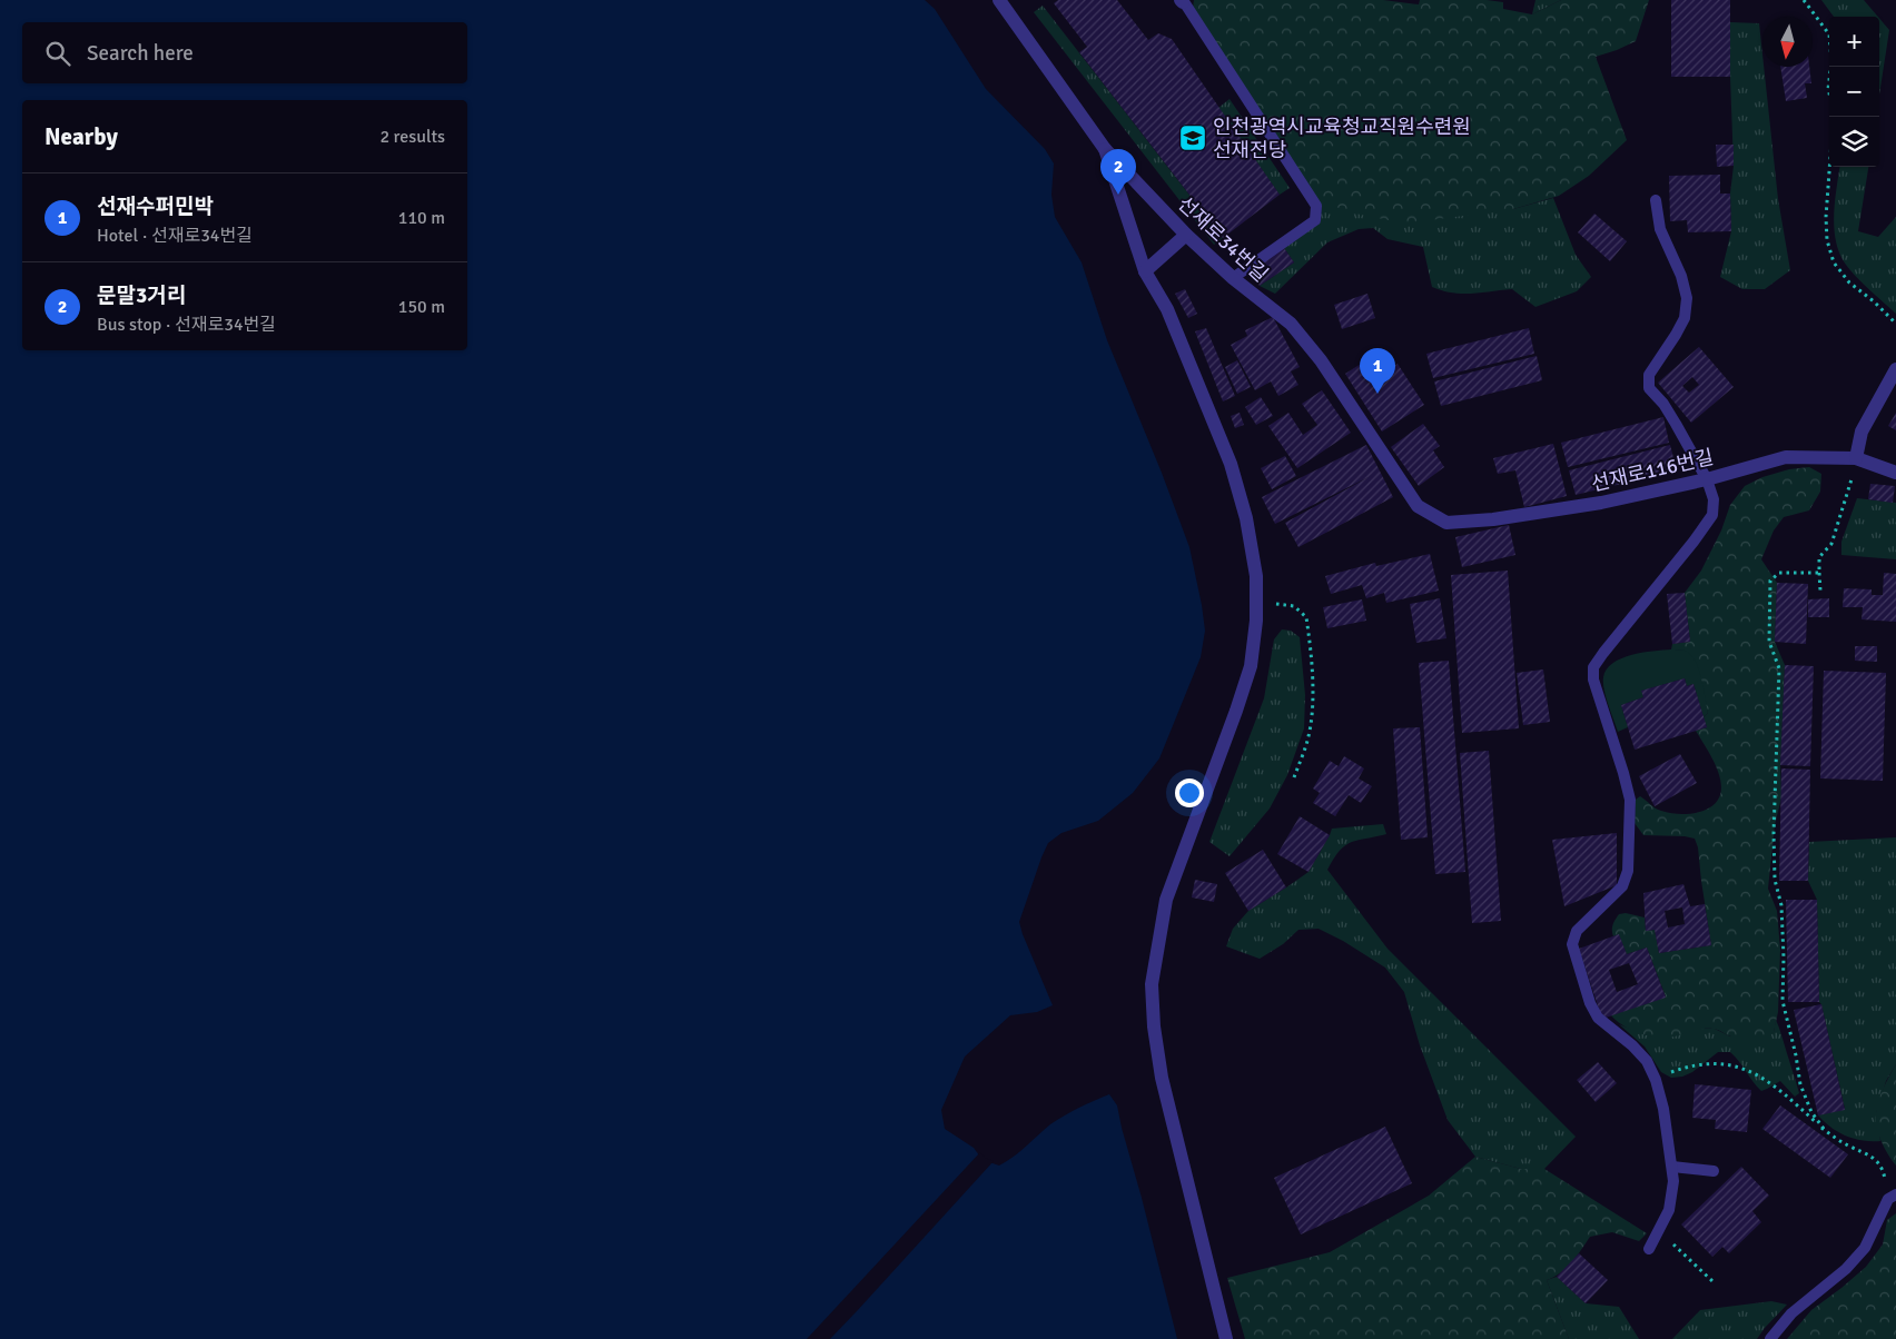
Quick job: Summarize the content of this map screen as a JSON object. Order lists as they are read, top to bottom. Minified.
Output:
{"streets":{"street":["선재로34번길","선재로116번길"]},"crossings":[["선재로34번길","선재로116번길"]],"places":{"school or university":["인천광역시교육청교직원수련원 선재전당"]},"north":"bottom","page":{"map_buttons":["+","−"],"search":"Search here","heading":["Nearby","2 results"],"pins":["2","1"],"list":[{"mark":"1","name":"선재수퍼민박","note":"Hotel · 선재로34번길","value":"110 m"},{"mark":"2","name":"문말3거리","note":"Bus stop · 선재로34번길","value":"150 m"}]}}
